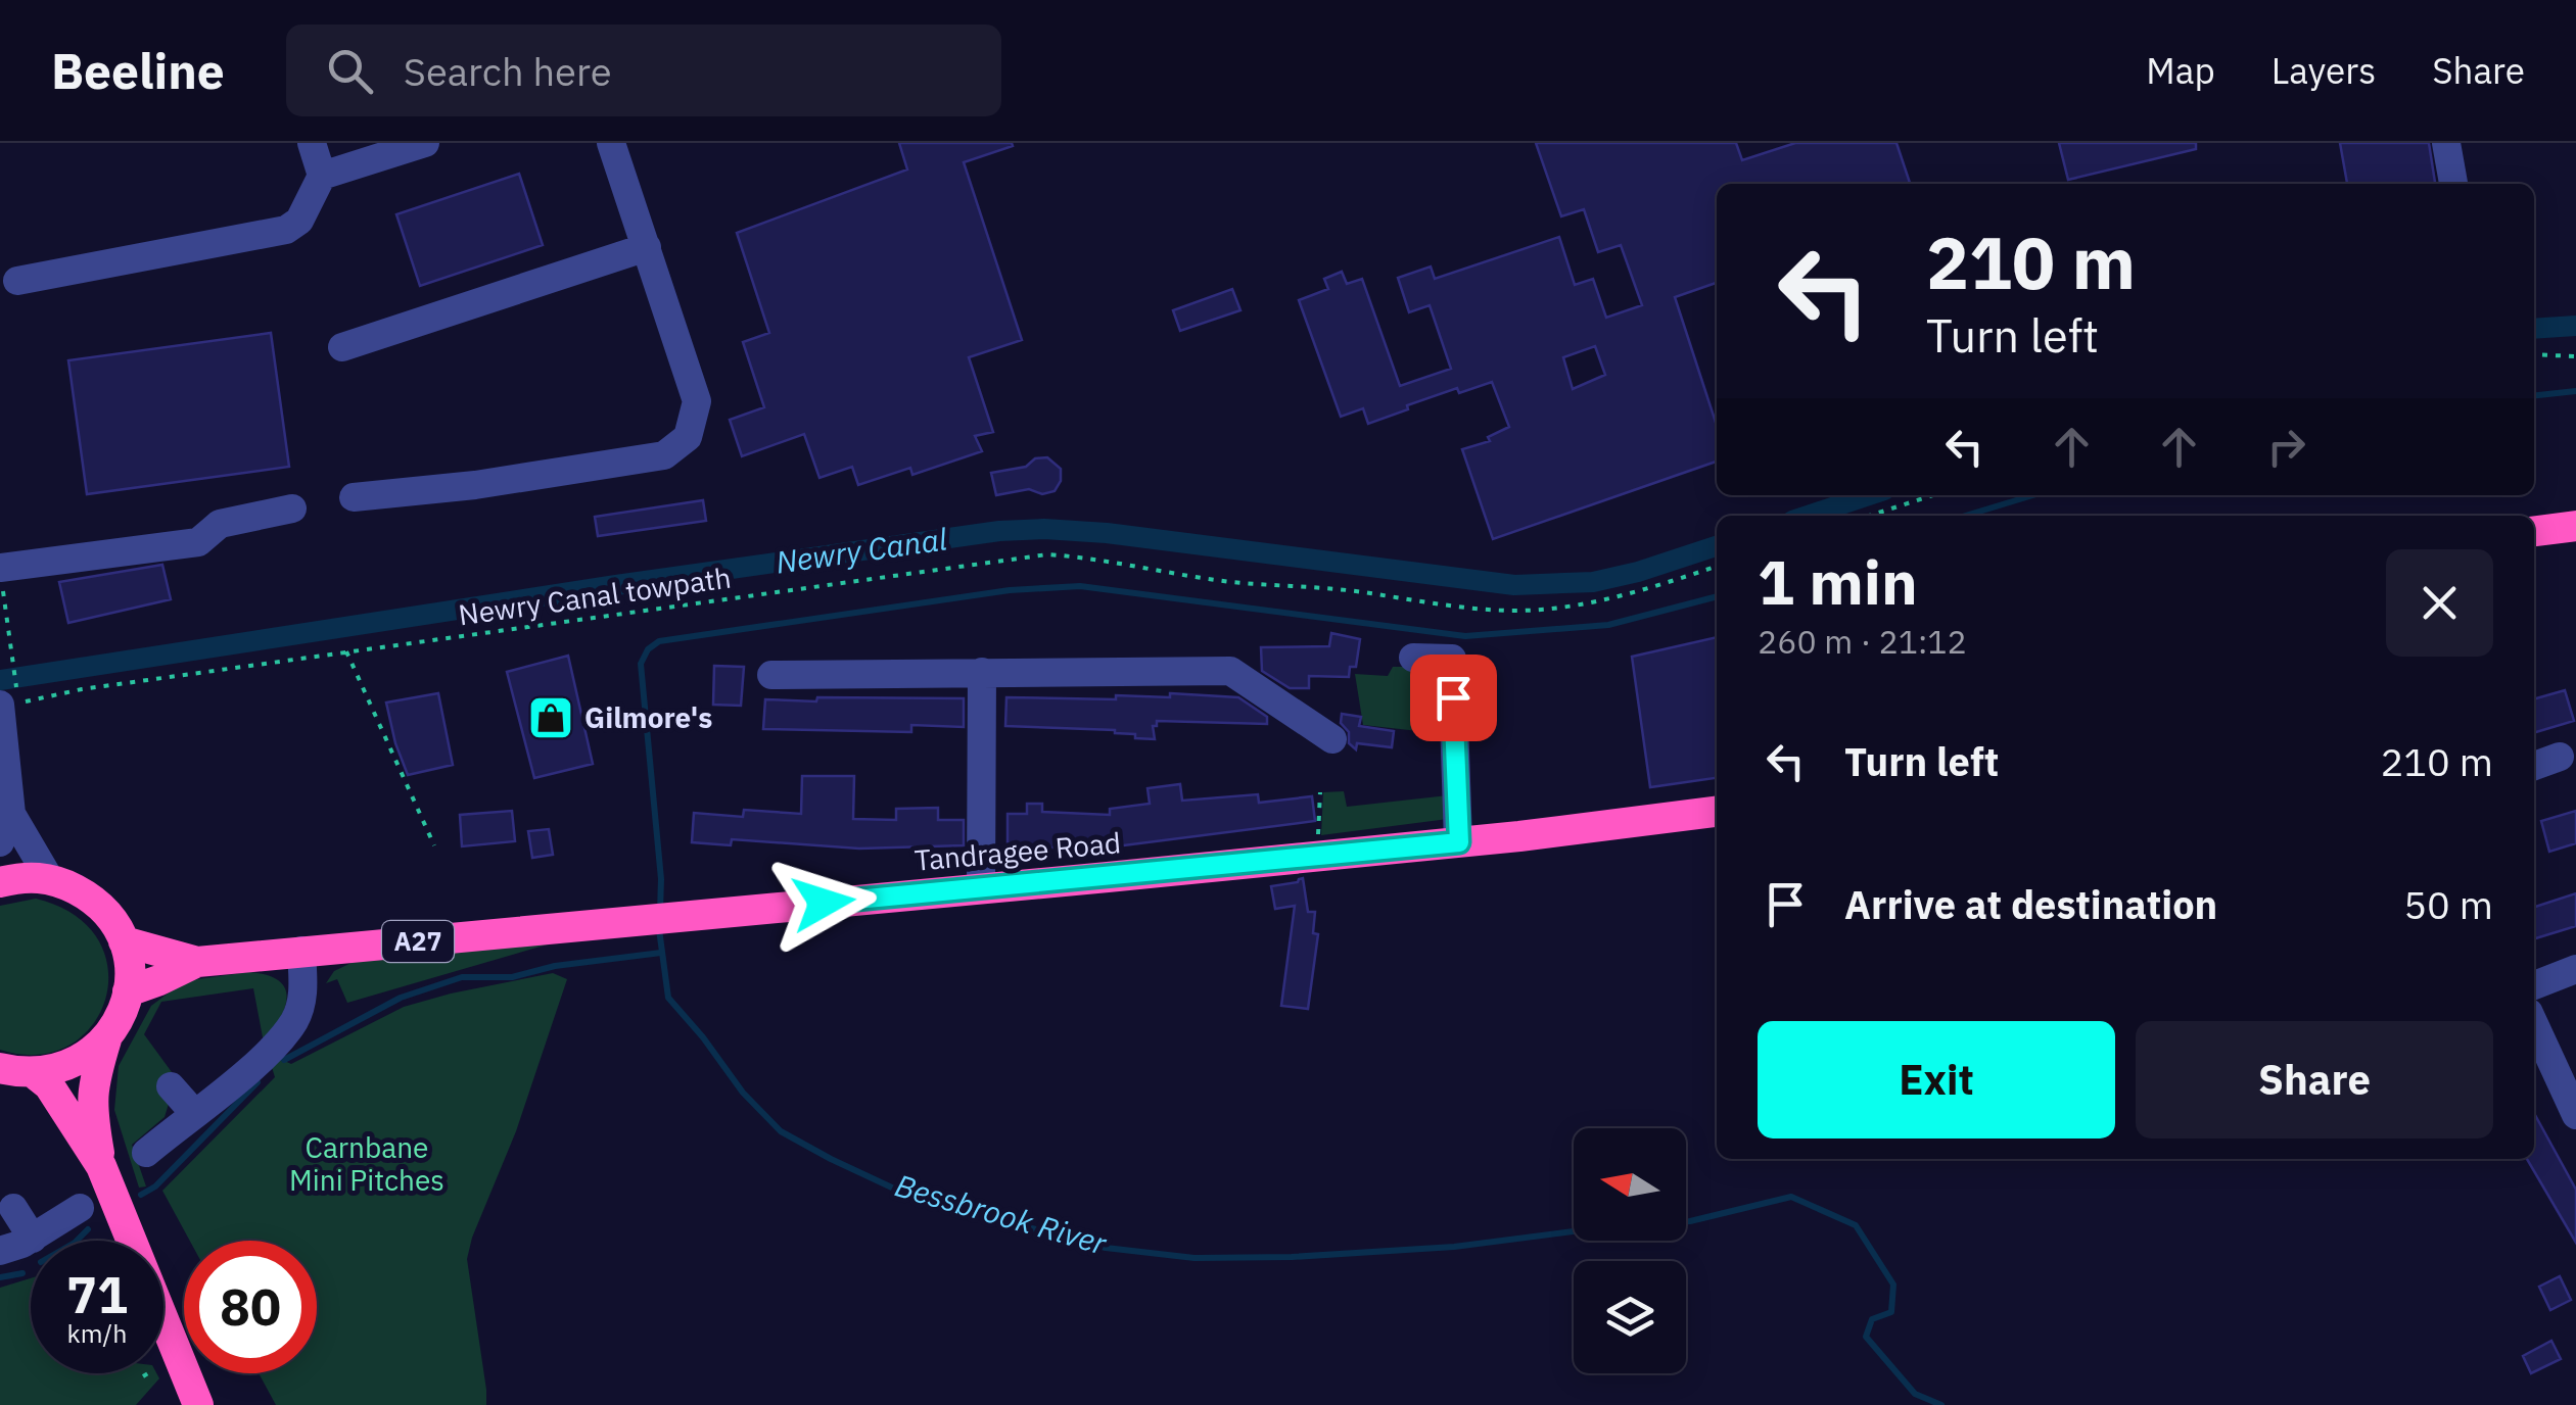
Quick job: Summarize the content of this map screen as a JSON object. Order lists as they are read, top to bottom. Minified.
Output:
{"streets":{"highway":["Tandragee Road","A27"],"path":["Newry Canal towpath"]},"water":["Newry Canal","Bessbrook River"],"parks":["Carnbane Mini Pitches"],"places":{"shop":["Gilmore's"]},"north":"left","page":{"header":"Beeline","search":"Search here","nav":["Map","Layers","Share"],"turn":["210 m","Turn left"],"heading":["1 min","260 m · 21:12"],"list":[{"name":"Turn left","value":"210 m"},{"name":"Arrive at destination","value":"50 m"}],"buttons":["Exit","Share"],"speed":"71 km/h","limit":"80"}}
